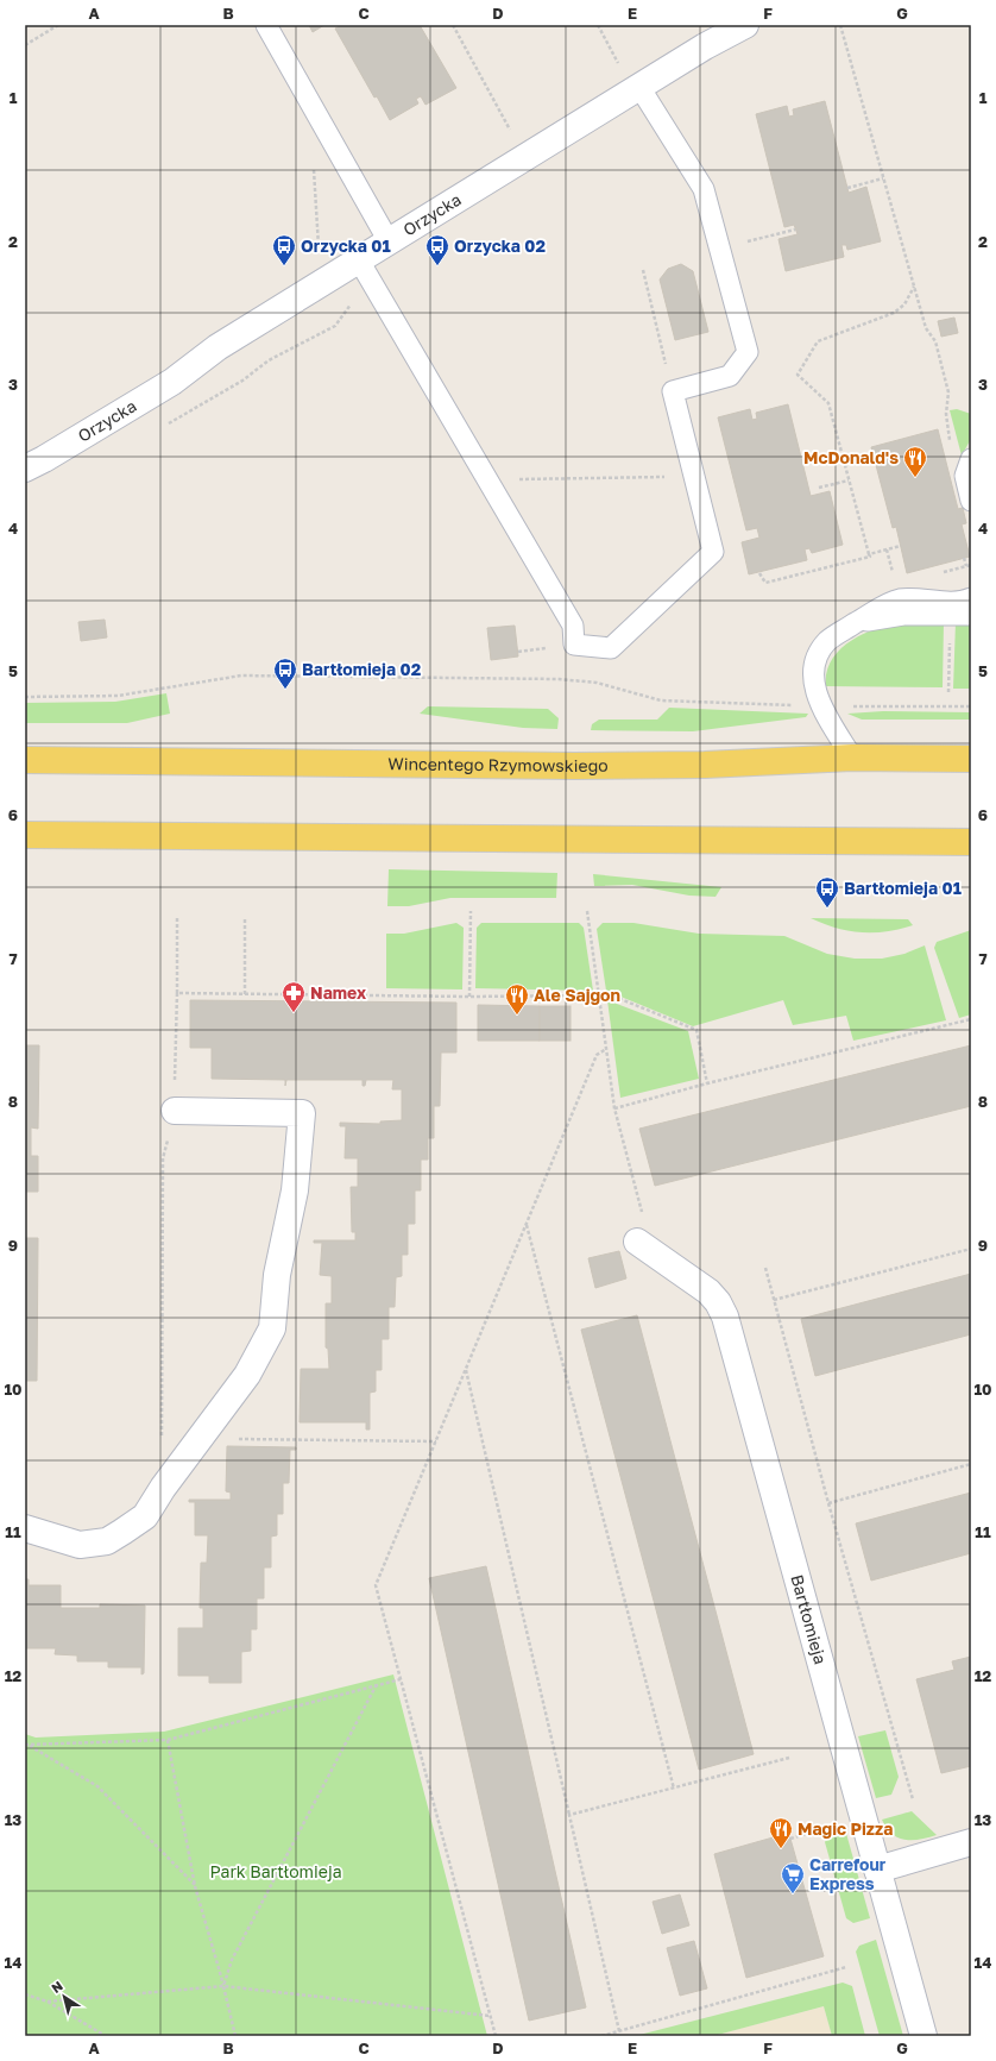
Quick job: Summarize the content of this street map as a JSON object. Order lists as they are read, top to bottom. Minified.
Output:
{"streets":{"main road":["Wincentego Rzymowskiego"],"street":["Orzycka","Bartłomieja"]},"parks":["Park Bartłomieja"],"places":{"bus stop":["Orzycka 01","Orzycka 02","Bartłomieja 02","Bartłomieja 01"],"restaurant":["McDonald's","Ale Sajgon","Magic Pizza"],"pharmacy":["Namex"],"supermarket":["Carrefour Express"]},"north":"top left","grid":{"columns":["A","B","C","D","E","F","G"],"rows":["1","2","3","4","5","6","7","8","9","10","11","12","13","14"]}}
